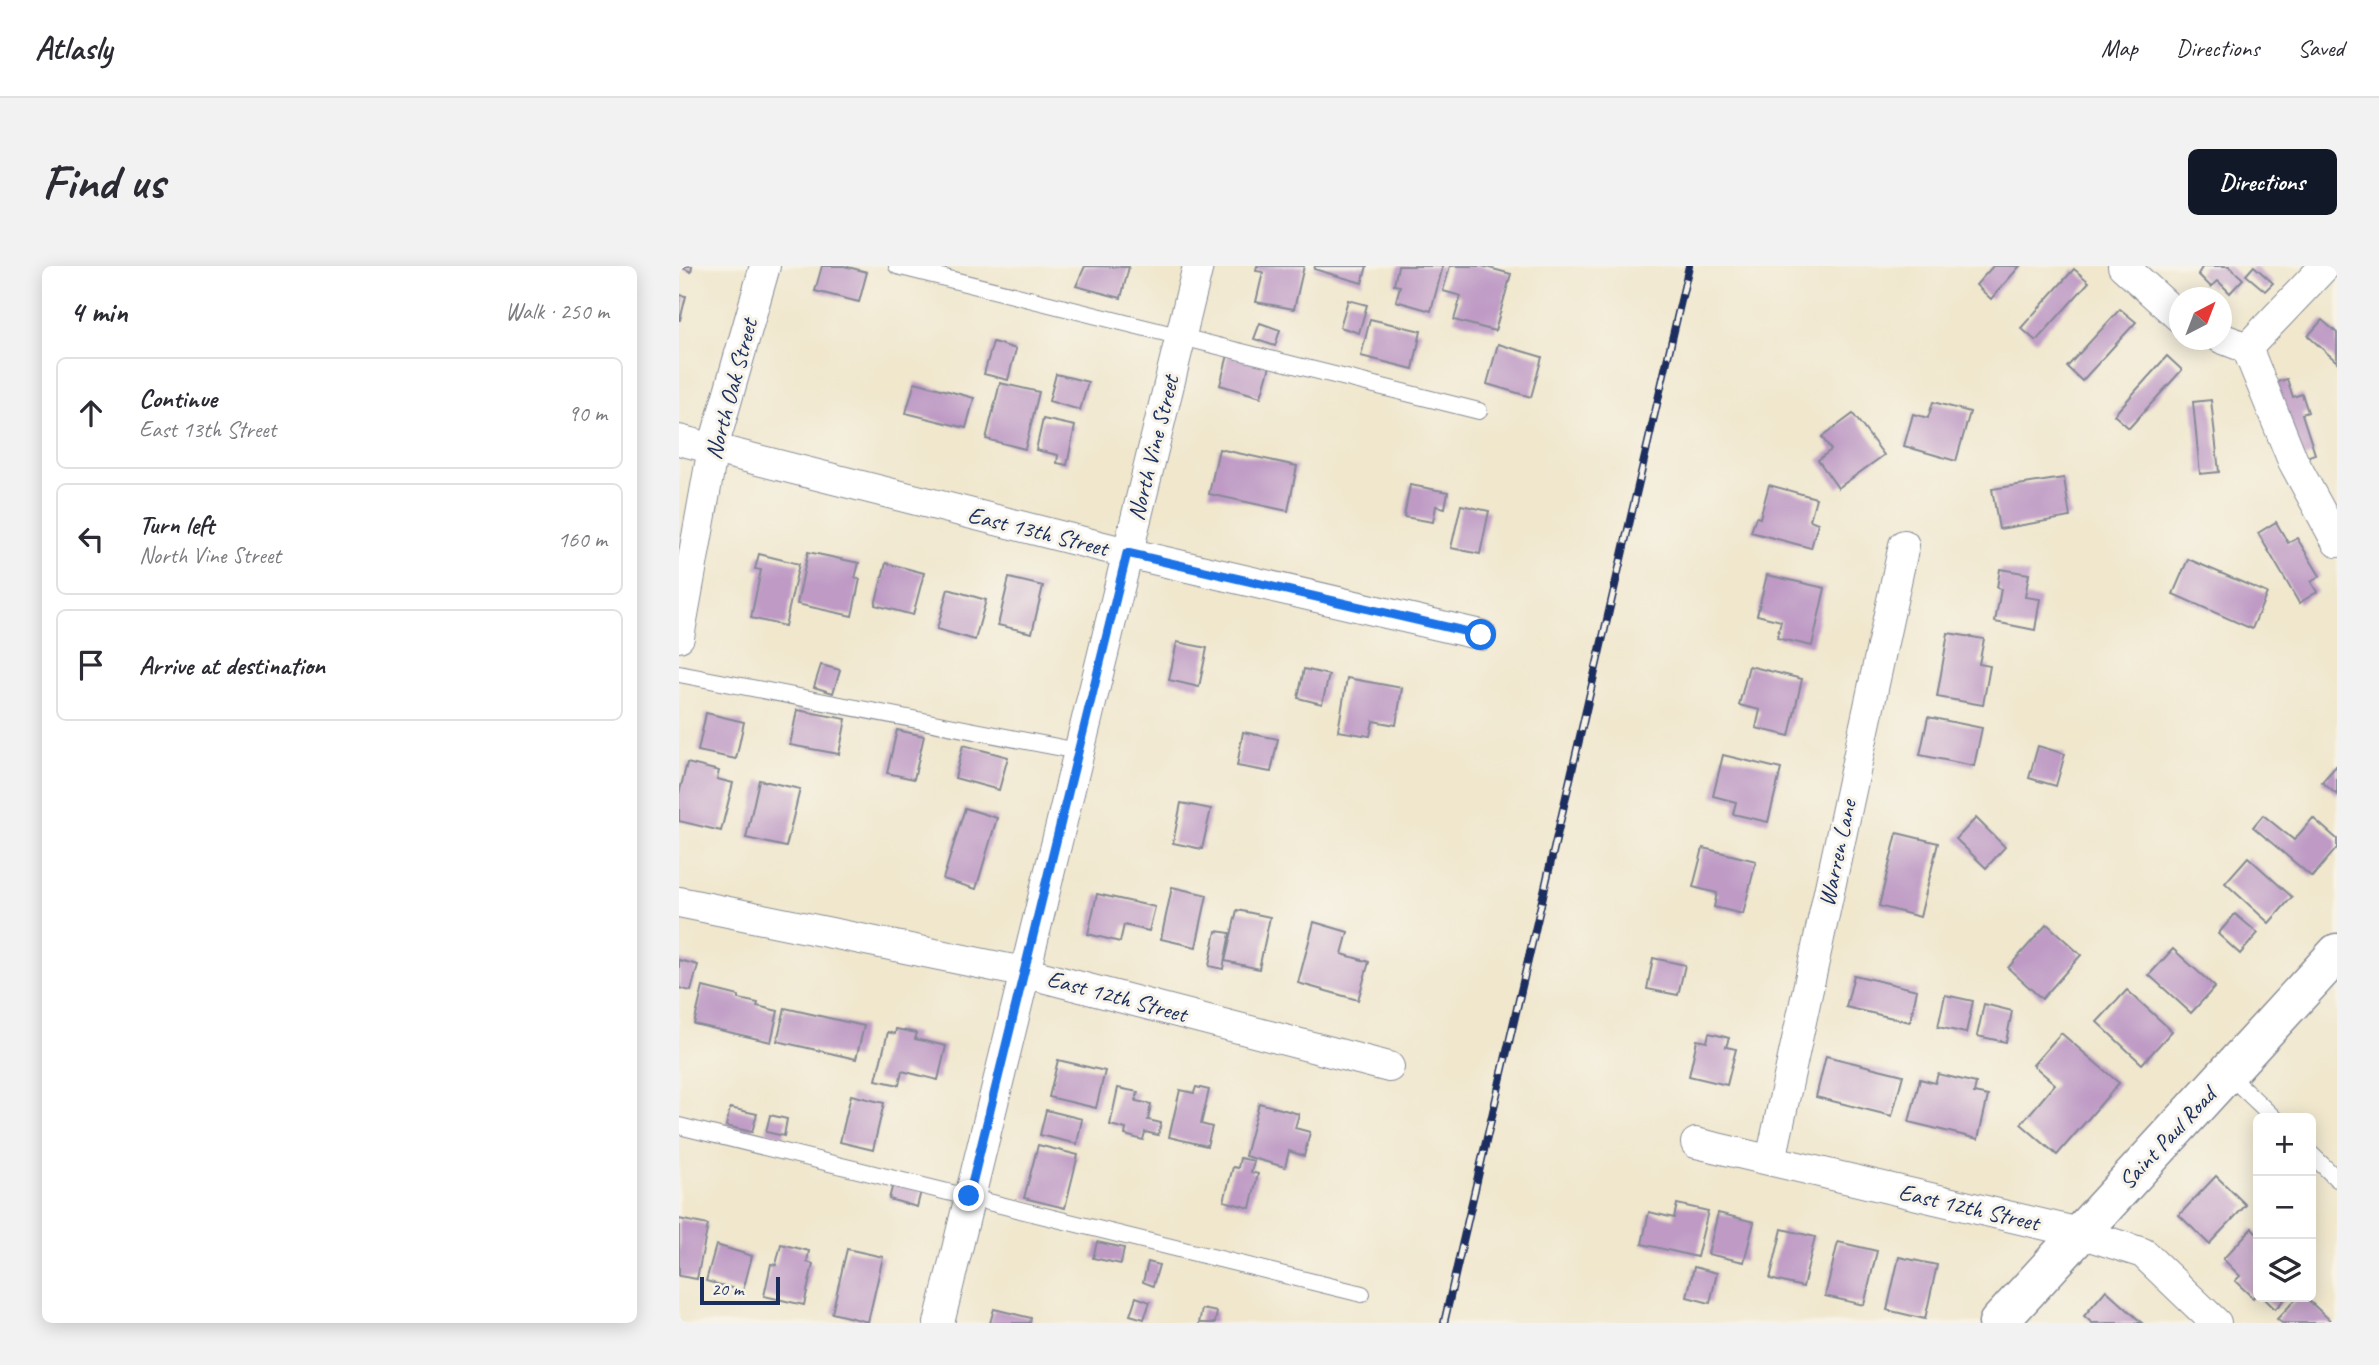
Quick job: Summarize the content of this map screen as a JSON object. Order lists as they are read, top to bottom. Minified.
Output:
{"streets":{"main road":["Saint Paul Road"],"street":["North Oak Street","North Vine Street","East 13th Street","Warren Lane","East 12th Street"]},"crossings":[["North Oak Street","East 13th Street"],["North Vine Street","East 13th Street"],["North Vine Street","East 12th Street"],["Warren Lane","East 12th Street"],["East 12th Street","Saint Paul Road"]],"scale_bar":"20 m","north":"top right","page":{"header":"Atlasly","nav":["Map","Directions","Saved"],"buttons":"Directions","title":"Find us","heading":["4 min","Walk · 250 m"],"list":[["Continue","East 13th Street","90 m"],["Turn left","North Vine Street","160 m"],"Arrive at destination"],"map_buttons":["+","−"],"scale":"20 m"}}
